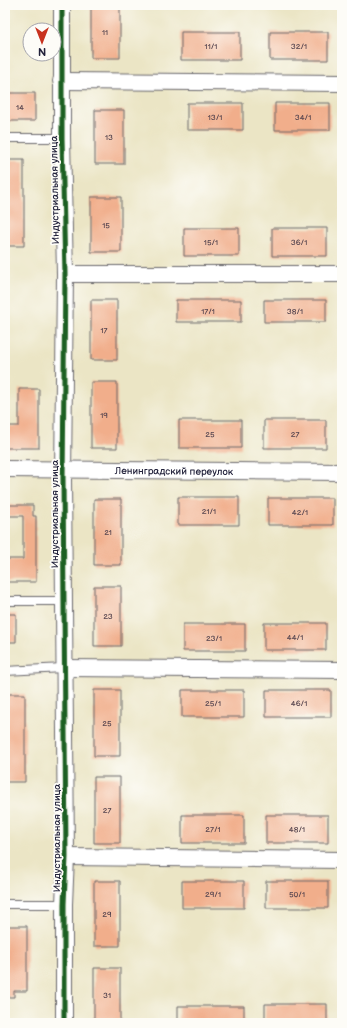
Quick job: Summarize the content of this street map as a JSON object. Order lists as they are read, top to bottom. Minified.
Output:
{"streets":{"street":["Индустриальная улица","Ленинградский переулок"]},"crossings":[["Индустриальная улица","Ленинградский переулок"]],"house_numbers":["11","11/1","32/1","14","13/1","34/1","13","15","15/1","36/1","17/1","38/1","17","19","25","27","21/1","42/1","21","23","44/1","23/1","25/1","46/1","25","27","27/1","48/1","29/1","50/1","29","31"],"north":"bottom"}
